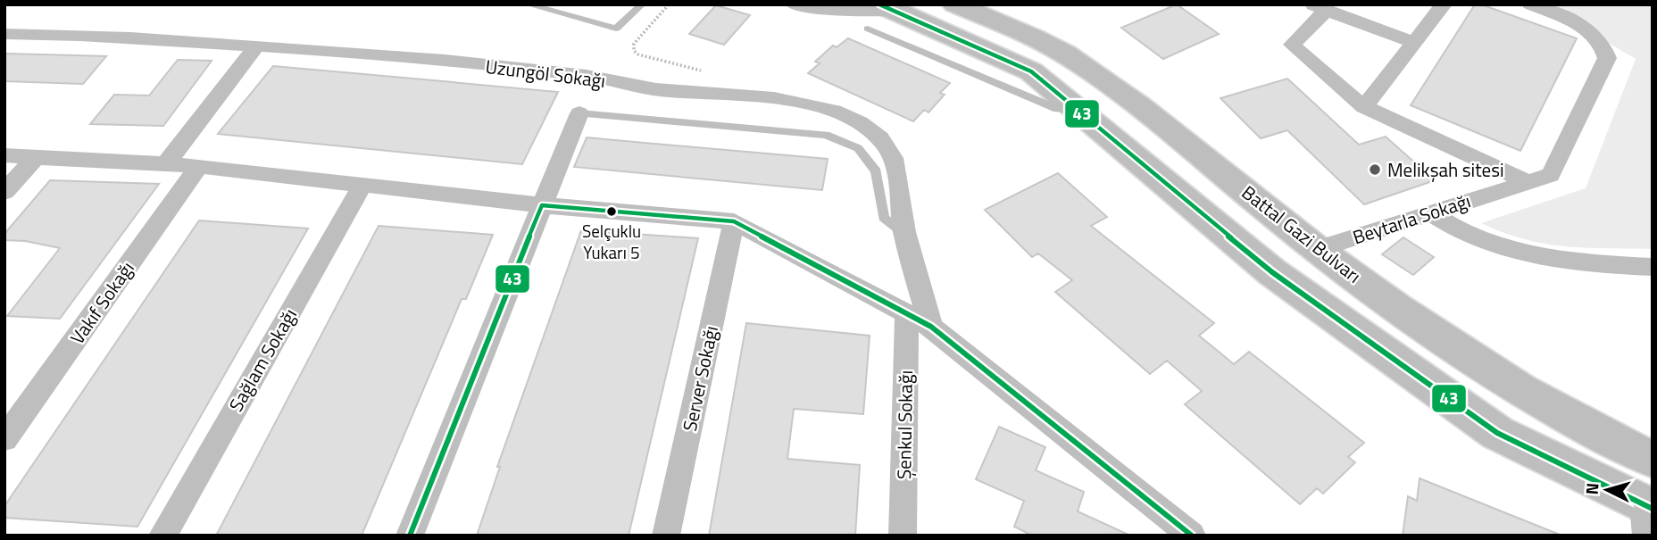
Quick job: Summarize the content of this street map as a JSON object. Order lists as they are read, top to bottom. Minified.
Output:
{"streets":{"main road":["Battal Gazi Bulvarı"],"street":["Uzungöl Sokağı","Beytarla Sokağı","Vakıf Sokağı","Sağlam Sokağı","Server Sokağı","Şenkul Sokağı"]},"crossings":[["Beytarla Sokağı","Battal Gazi Bulvarı"]],"places":["Melikşah sitesi","Selçuklu Yukarı 5"],"lines":["transit line 43"],"north":"left"}
